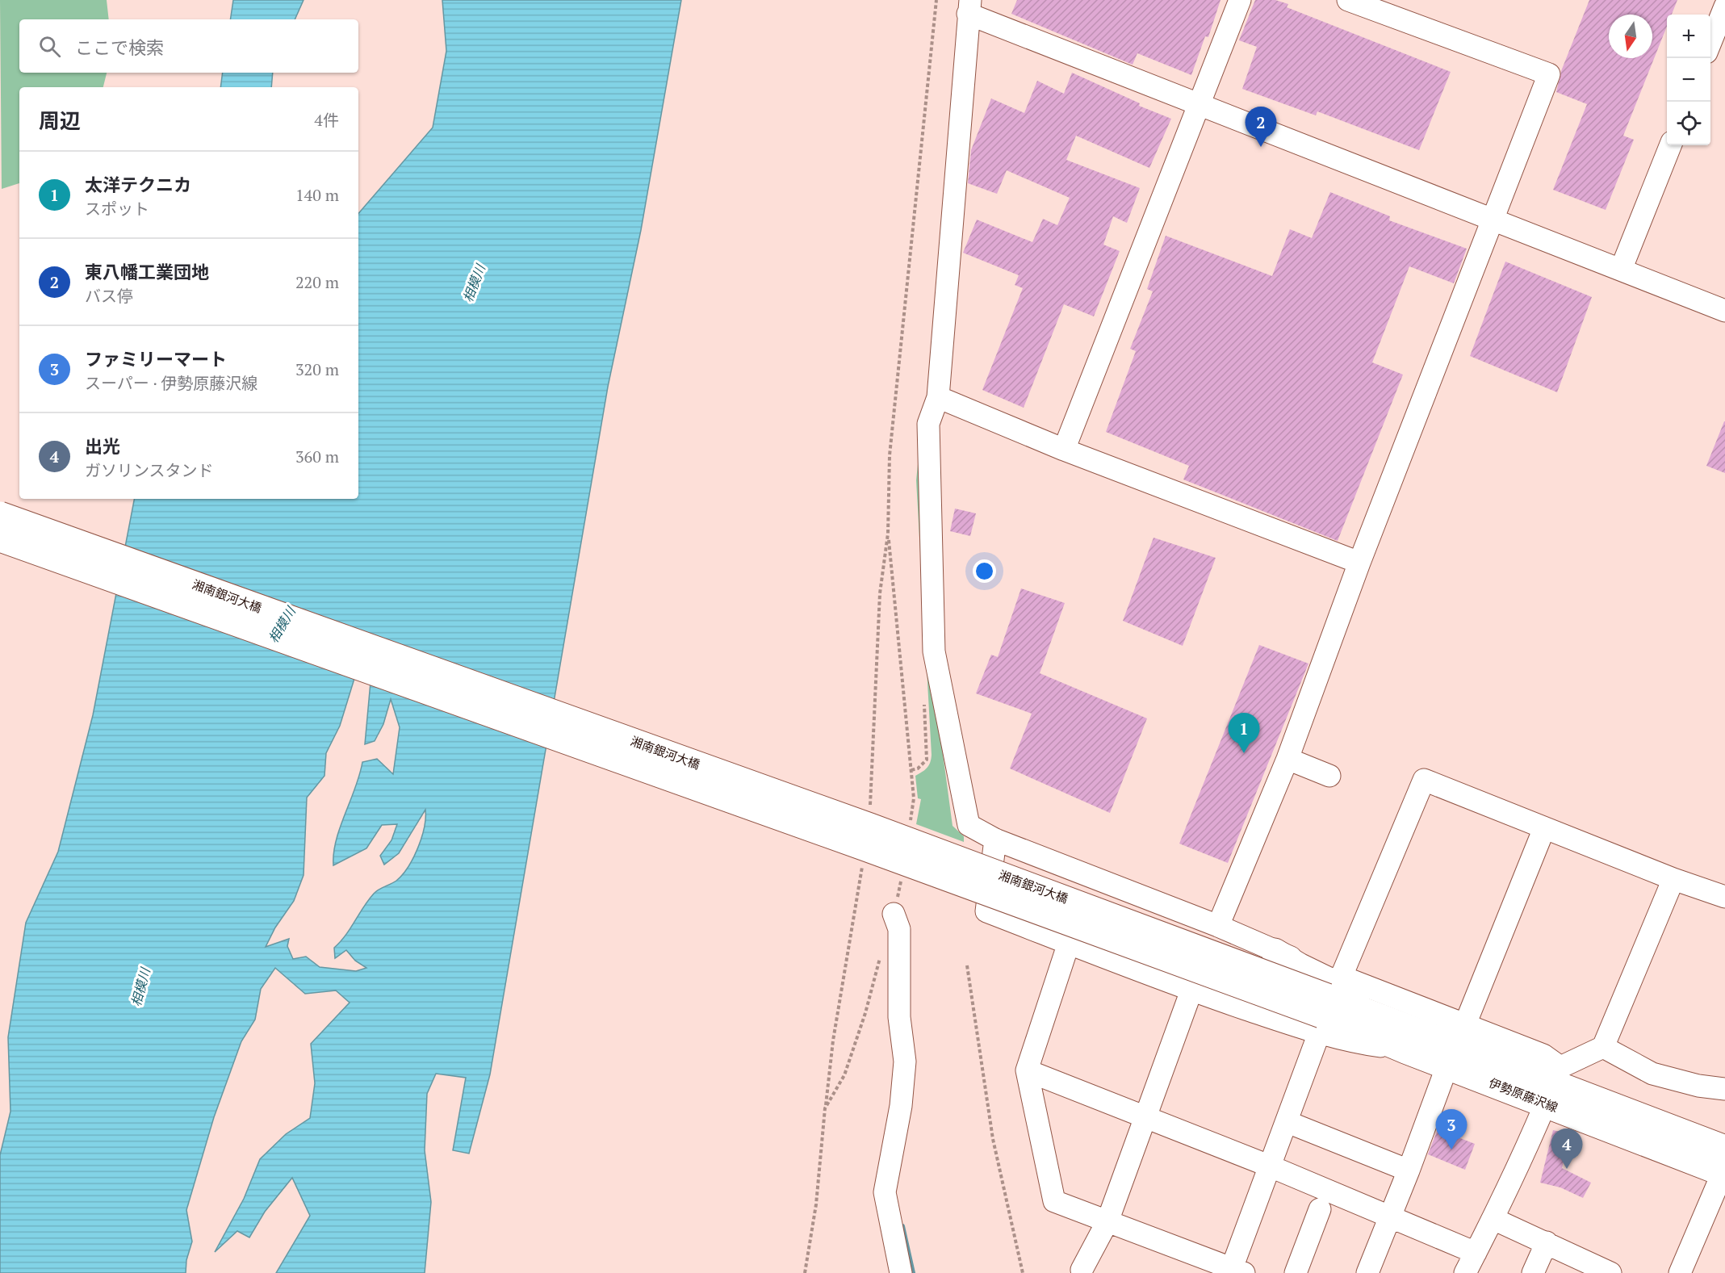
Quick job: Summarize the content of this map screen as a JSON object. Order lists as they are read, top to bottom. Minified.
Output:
{"streets":{"main road":["湘南銀河大橋","伊勢原藤沢線"]},"crossings":[["湘南銀河大橋","伊勢原藤沢線"]],"water":["相模川"],"north":"bottom","page":{"map_buttons":["+","−"],"search":"ここで検索","heading":["周辺","4件"],"pins":["2","1","3","4"],"list":[{"mark":"1","name":"太洋テクニカ","note":"スポット","value":"140 m"},{"mark":"2","name":"東八幡工業団地","note":"バス停","value":"220 m"},{"mark":"3","name":"ファミリーマート","note":"スーパー · 伊勢原藤沢線","value":"320 m"},{"mark":"4","name":"出光","note":"ガソリンスタンド","value":"360 m"}]}}
